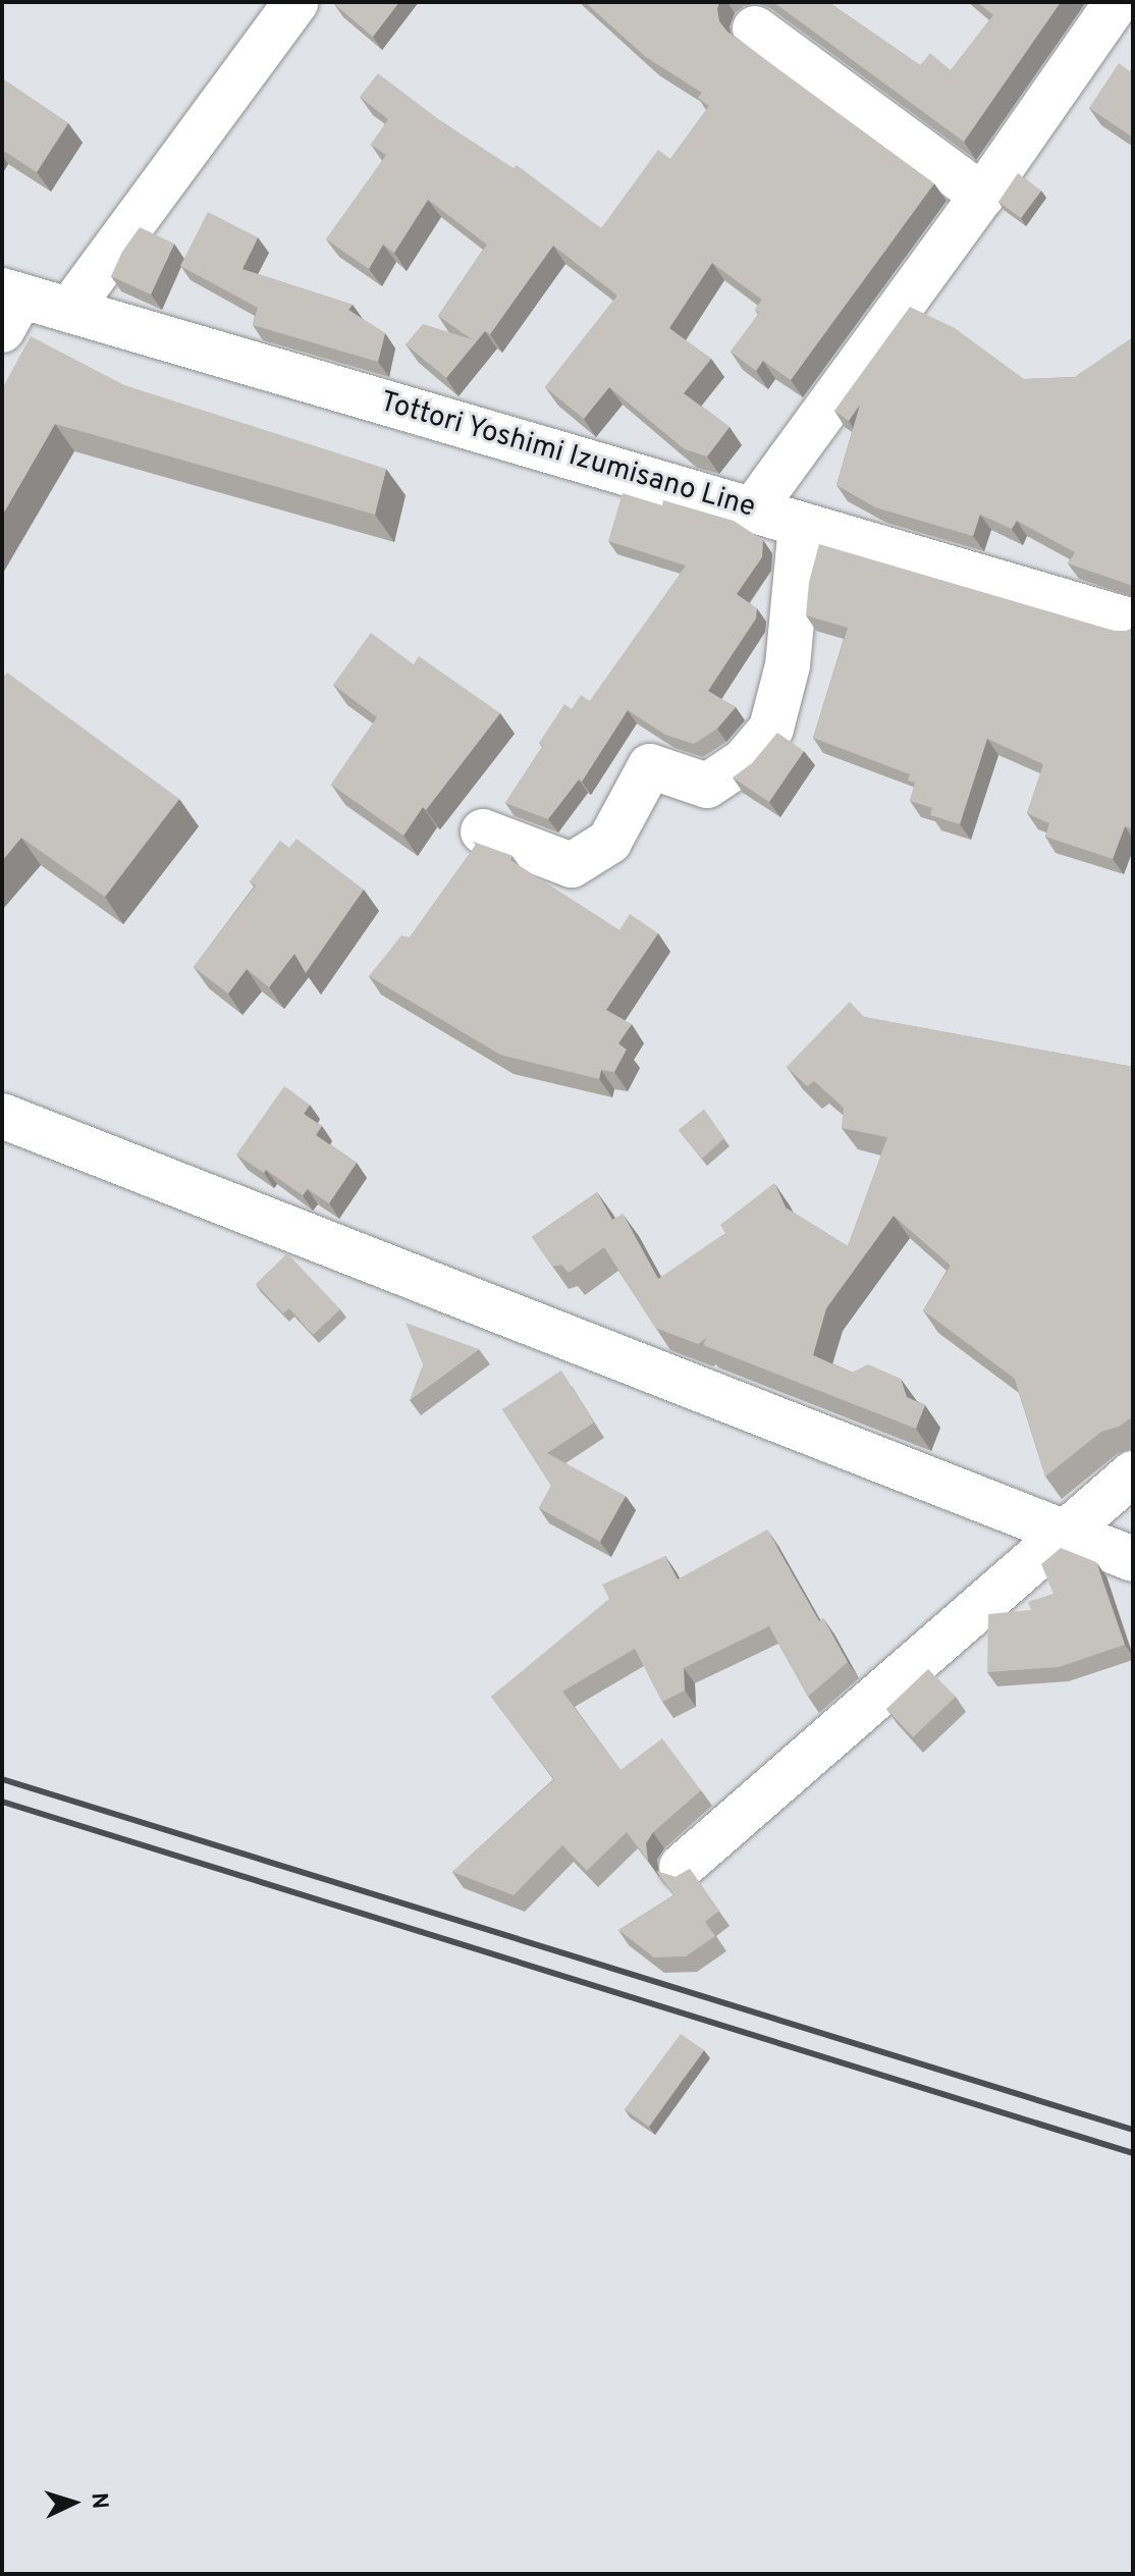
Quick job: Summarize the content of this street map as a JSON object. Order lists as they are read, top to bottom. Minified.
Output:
{"streets":{"street":["Tottori Yoshimi Izumisano Line"]},"north":"right"}
